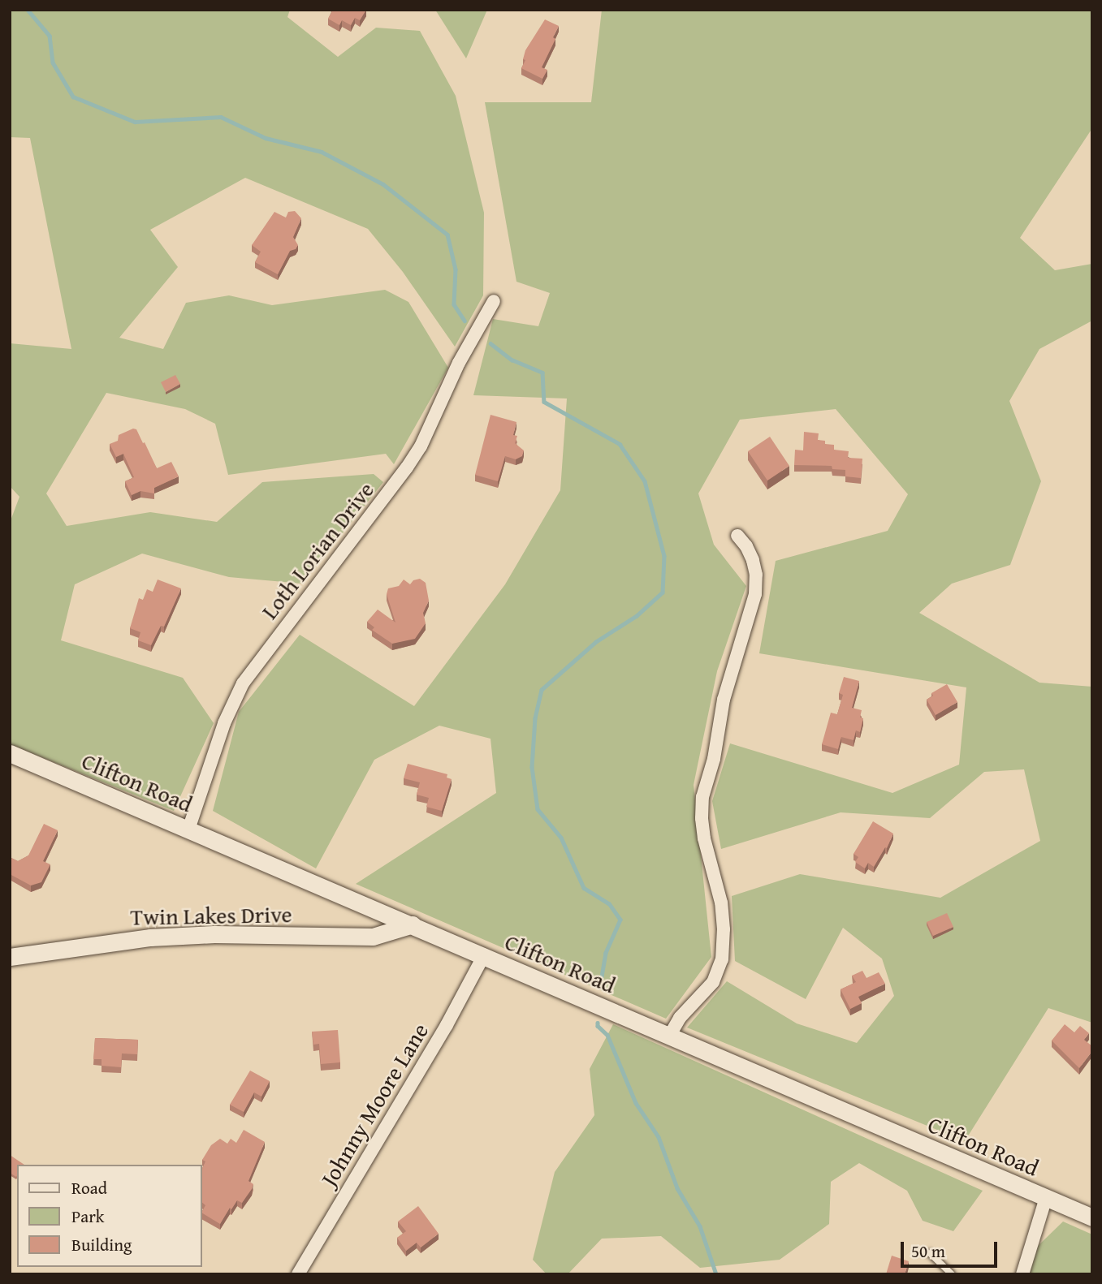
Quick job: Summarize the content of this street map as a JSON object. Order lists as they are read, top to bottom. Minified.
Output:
{"streets":{"main road":["Clifton Road","Twin Lakes Drive"],"street":["Loth Lorian Drive","Johnny Moore Lane"]},"crossings":[["Loth Lorian Drive","Clifton Road"],["Clifton Road","Twin Lakes Drive"],["Clifton Road","Johnny Moore Lane"]],"legend":["Road","Park","Building"],"scale_bar":"50 m"}
